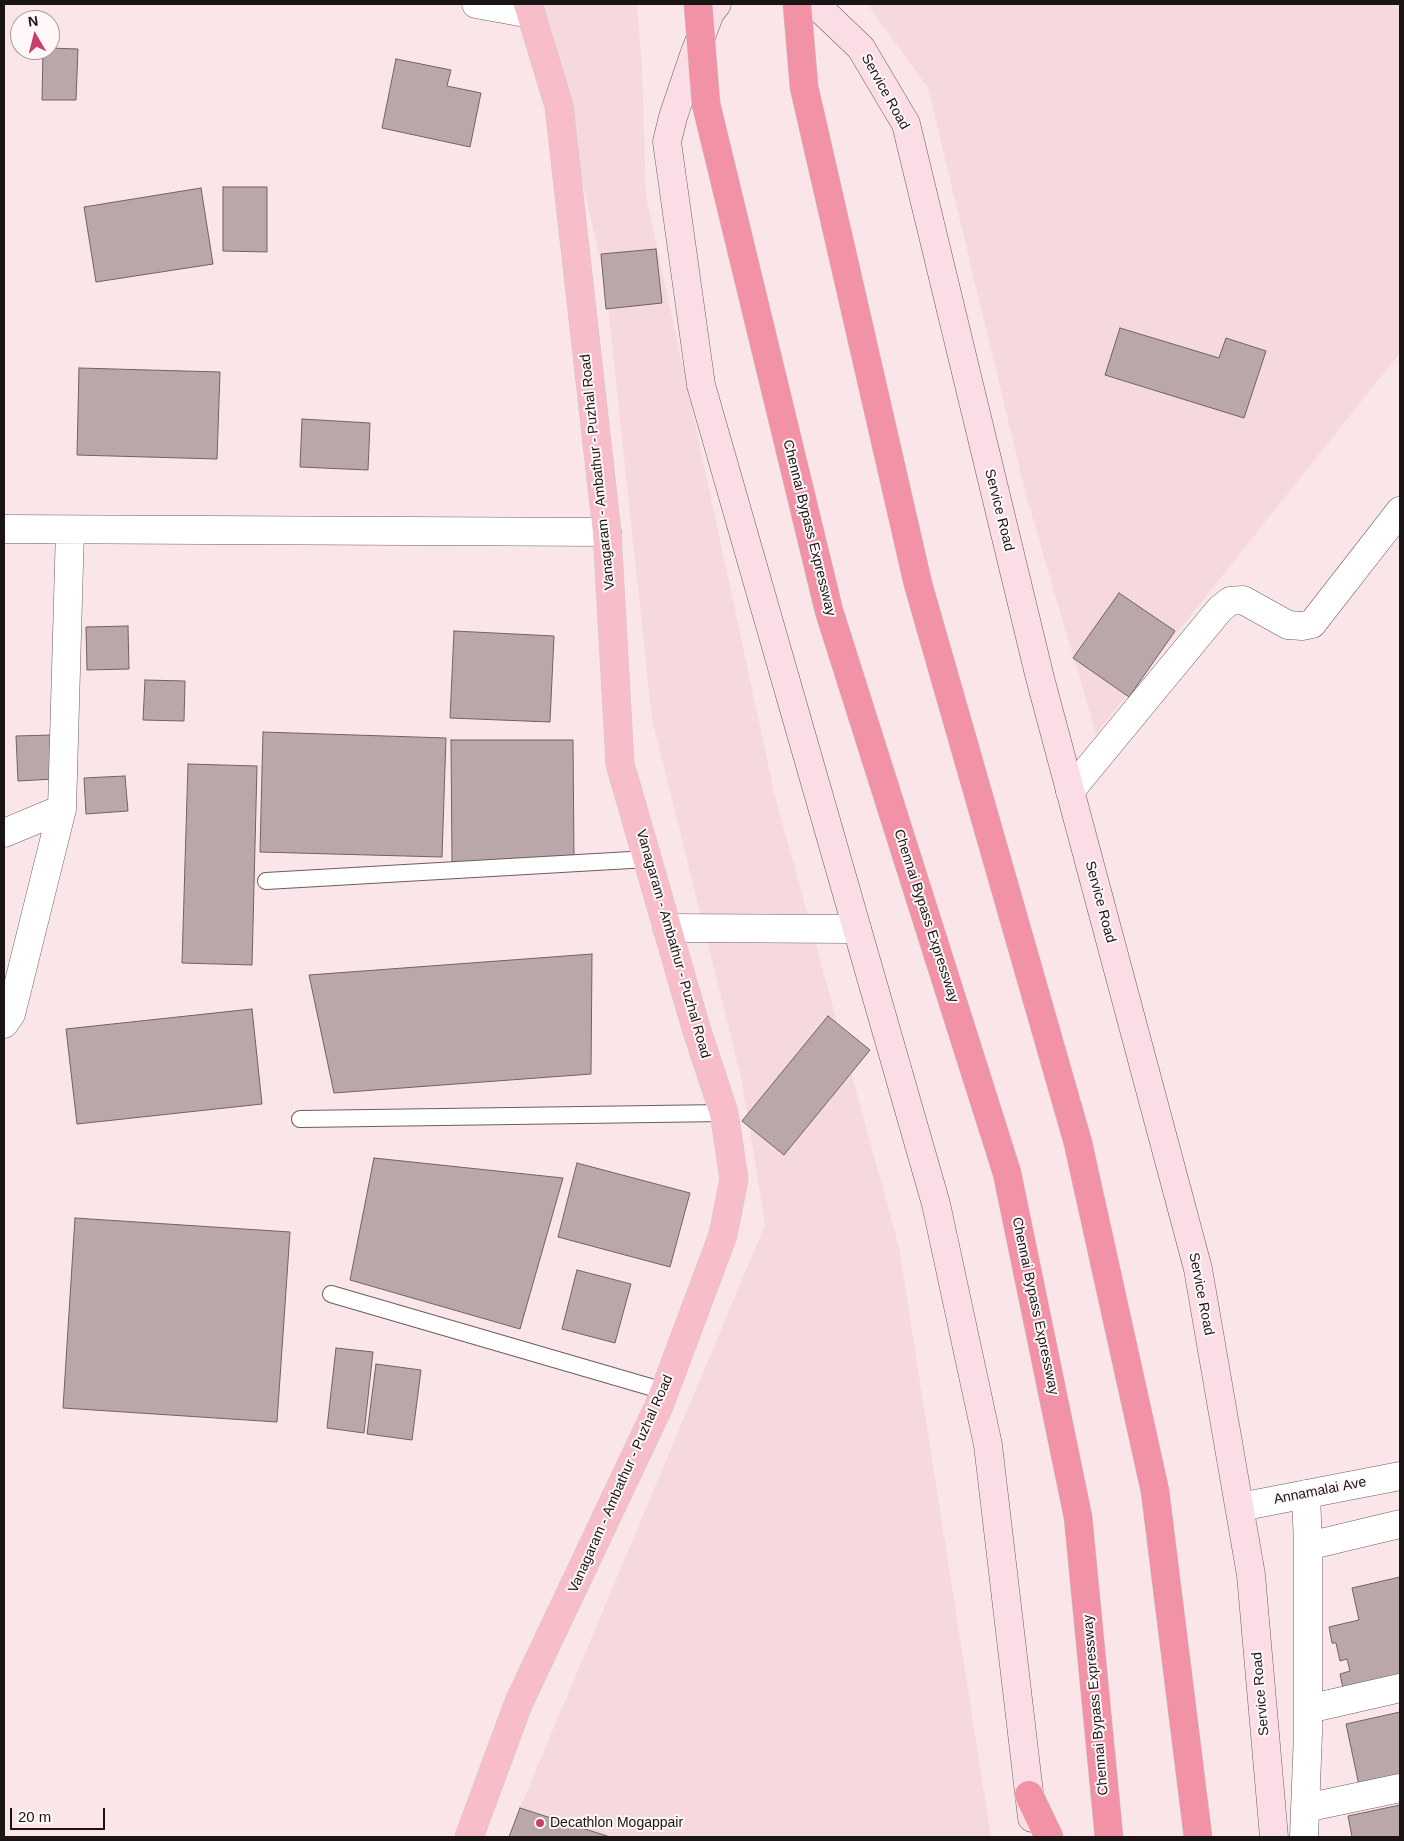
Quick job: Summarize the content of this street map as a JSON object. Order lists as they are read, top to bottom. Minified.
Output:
{"streets":{"highway":["Chennai Bypass Expressway"],"main road":["Vanagaram - Ambathur - Puzhal Road"],"street":["Service Road","Annamalai Ave"]},"crossings":[["Service Road","Annamalai Ave"]],"places":["Decathlon Mogappair"],"scale_bar":"20 m","north":"top"}
